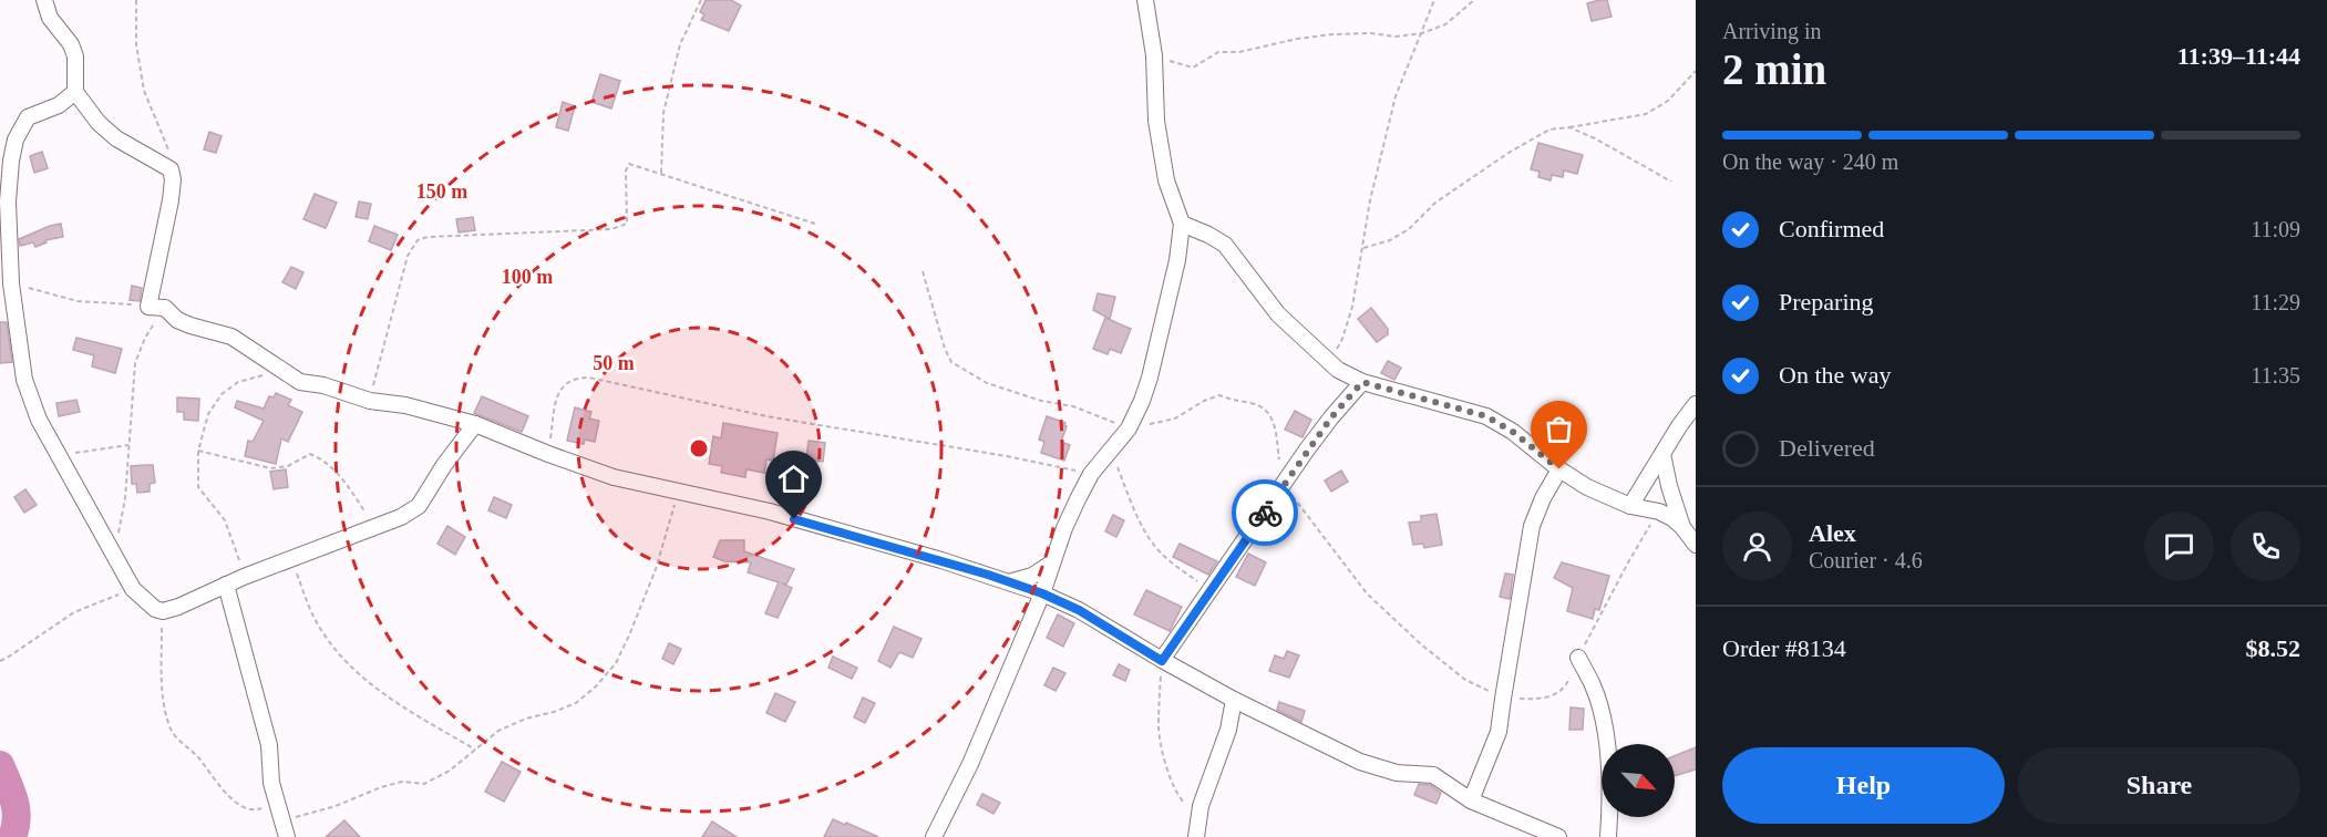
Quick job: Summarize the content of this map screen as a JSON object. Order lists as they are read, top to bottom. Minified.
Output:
{"north":"bottom right","page":{"heading":["2 min","Arriving in","11:39–11:44"],"panel":["Alex","Courier · 4.6","Order #8134","$8.52"],"bar":"On the way · 240 m","list":[["Confirmed","11:09"],["Preparing","11:29"],["On the way","11:35"],"Delivered"],"buttons":["Help","Share"]},"rings":["150 m","100 m","50 m"]}
